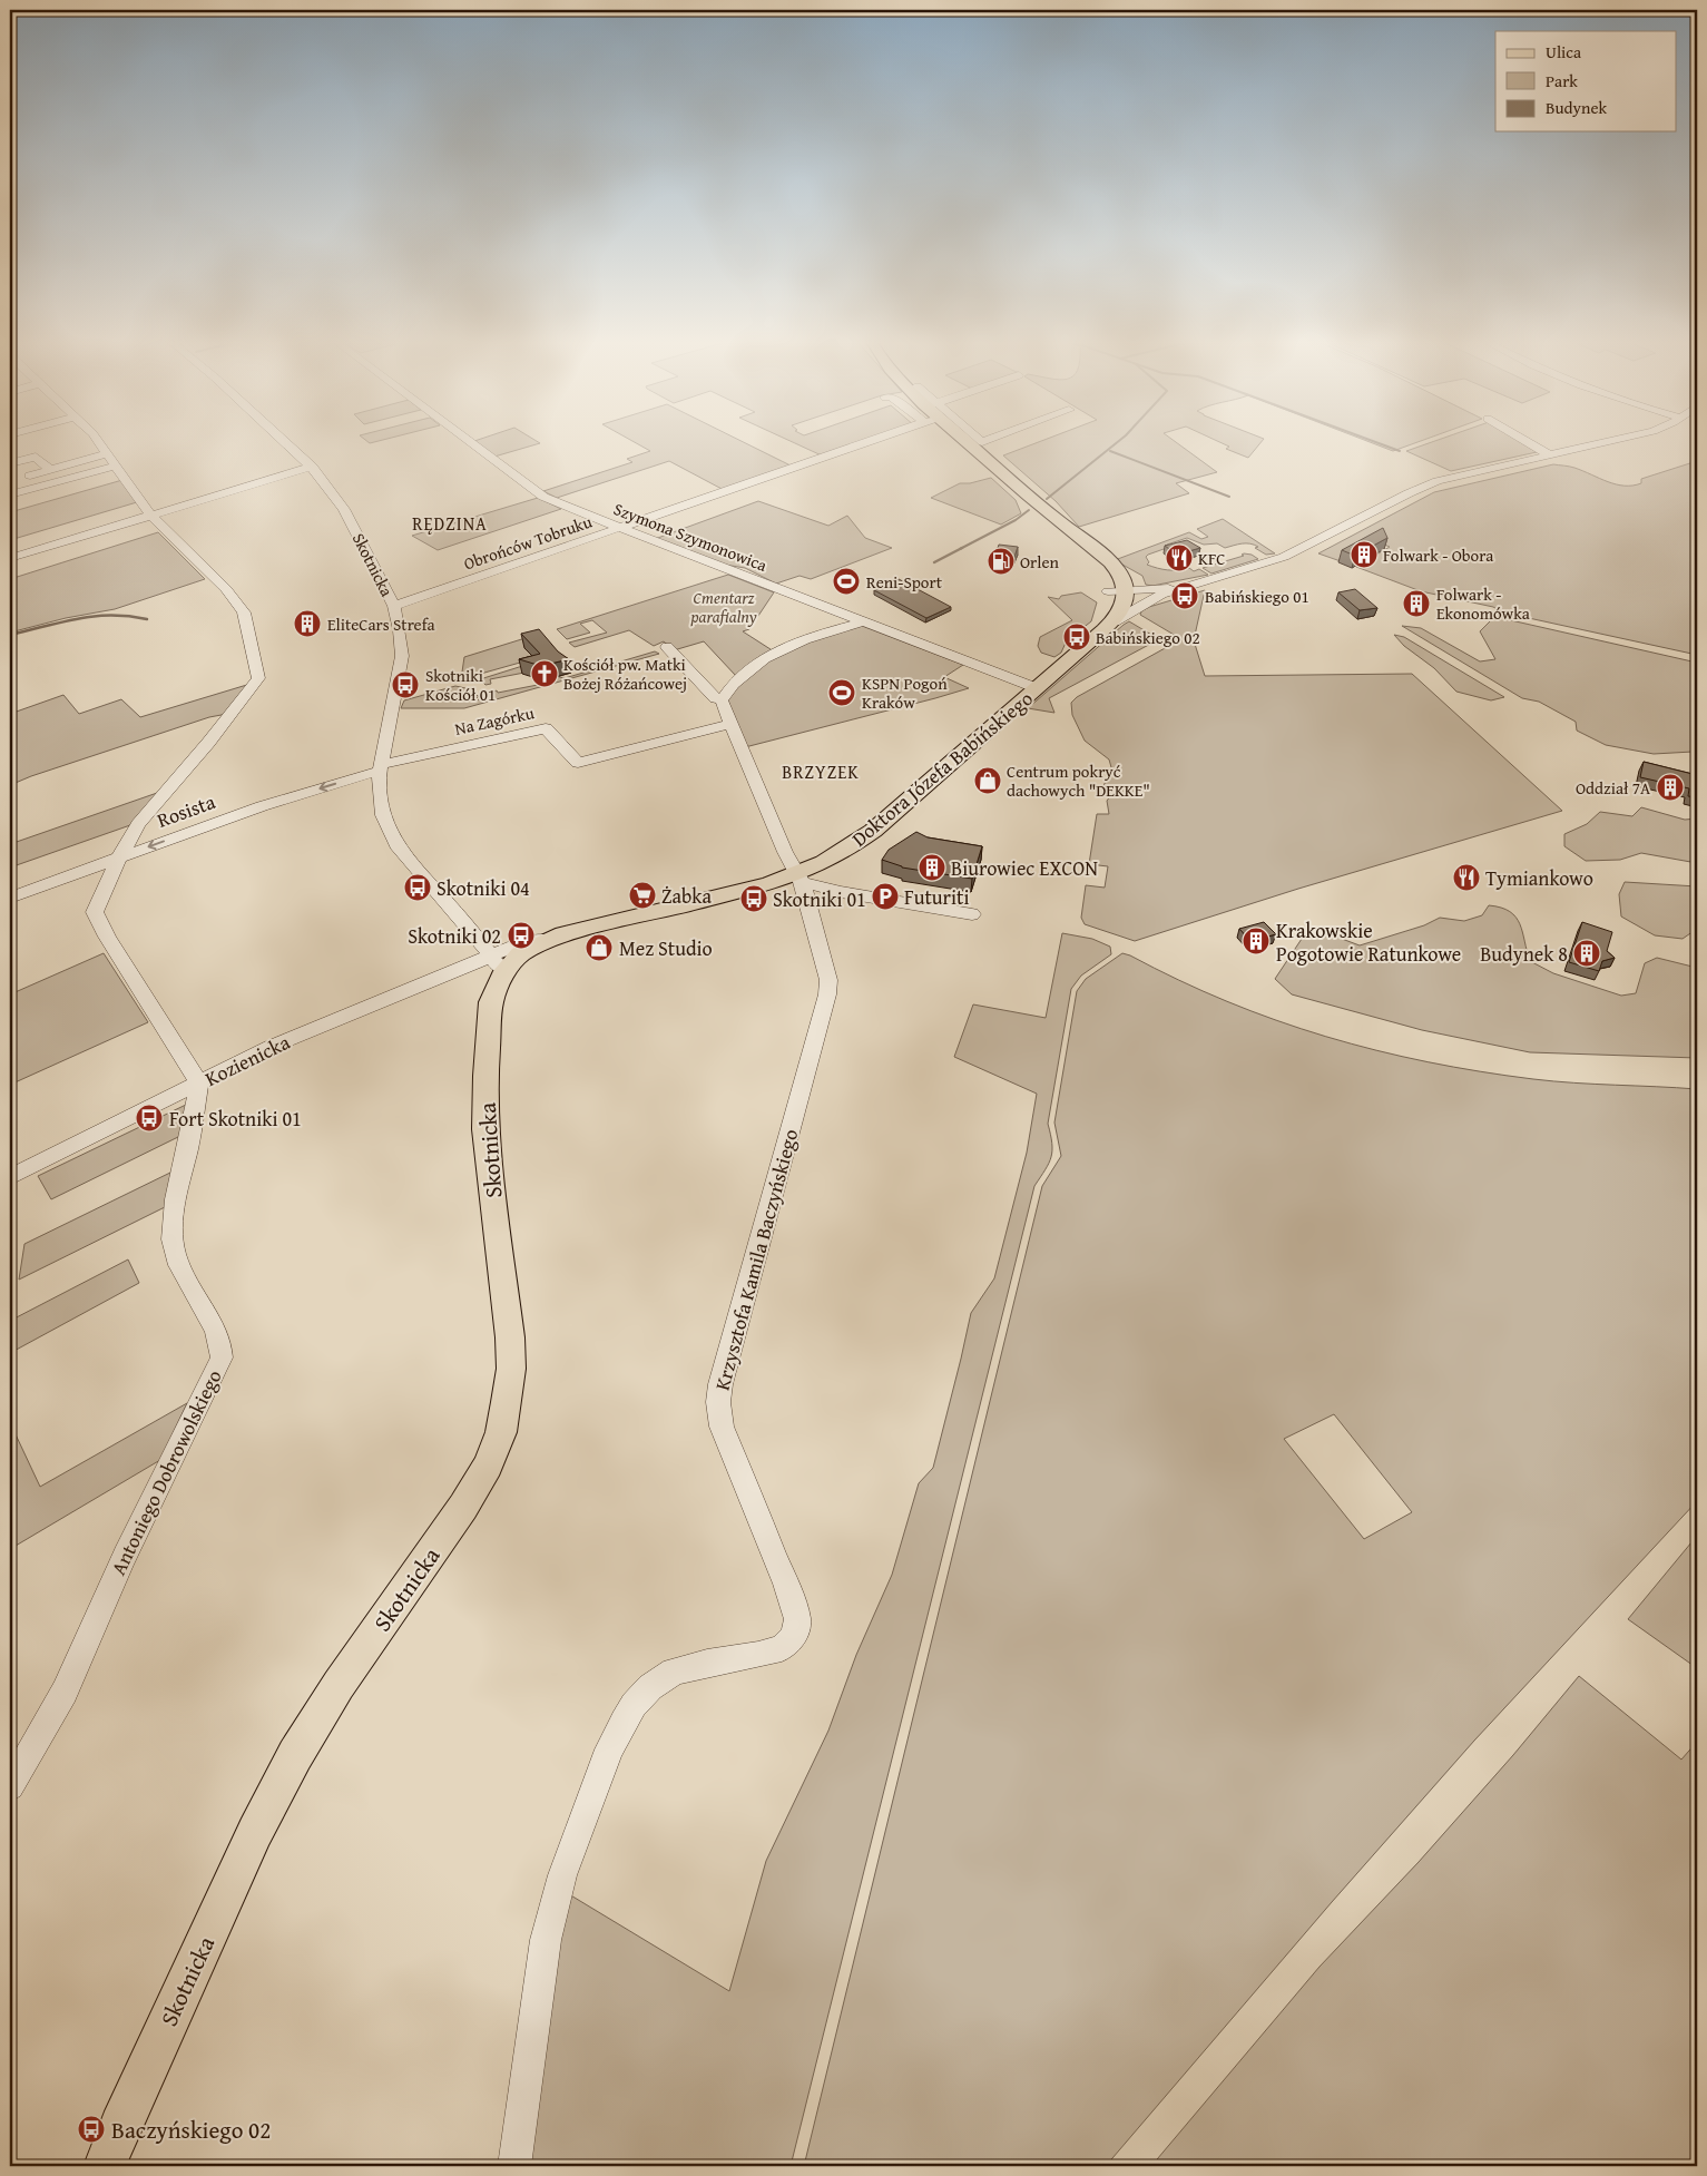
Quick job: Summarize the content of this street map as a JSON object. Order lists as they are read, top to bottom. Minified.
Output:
{"streets":{"main road":["Skotnicka","Doktora Józefa Babińskiego"],"street":["Szymona Szymonowica","Obrońców Tobruku","Na Zagórku","Rosista","Kozienicka","Krzysztofa Kamila Baczyńskiego","Antoniego Dobrowolskiego"]},"crossings":[["Szymona Szymonowica","Obrońców Tobruku"],["Szymona Szymonowica","Doktora Józefa Babińskiego"],["Obrońców Tobruku","Skotnicka"],["Skotnicka","Na Zagórku"],["Skotnicka","Doktora Józefa Babińskiego"],["Skotnicka","Rosista"],["Skotnicka","Kozienicka"],["Na Zagórku","Rosista"],["Na Zagórku","Krzysztofa Kamila Baczyńskiego"],["Doktora Józefa Babińskiego","Kozienicka"],["Doktora Józefa Babińskiego","Krzysztofa Kamila Baczyńskiego"],["Kozienicka","Antoniego Dobrowolskiego"]],"one_way":["Rosista"],"districts":["RĘDZINA","BRZYZEK"],"parks":["Cmentarz parafialny"],"places":{"building":["Folwark - Obora","Folwark - Ekonomówka","EliteCars Strefa","Oddział 7A","Biurowiec EXCON","Krakowskie Pogotowie Ratunkowe","Budynek 8"],"restaurant":["KFC","Tymiankowo"],"fuel station":["Orlen"],"sports":["Reni-Sport","KSPN Pogoń Kraków"],"bus stop":["Babińskiego 01","Babińskiego 02","Skotniki Kościół 01","Skotniki 04","Skotniki 01","Skotniki 02","Fort Skotniki 01","Baczyńskiego 02"],"church":["Kościół pw. Matki Bożej Różańcowej"],"shop":["Centrum pokryć dachowych \"DEKKE\"","Mez Studio"],"supermarket":["Żabka"],"parking":["Futuriti"]},"legend":["Ulica","Park","Budynek"]}
